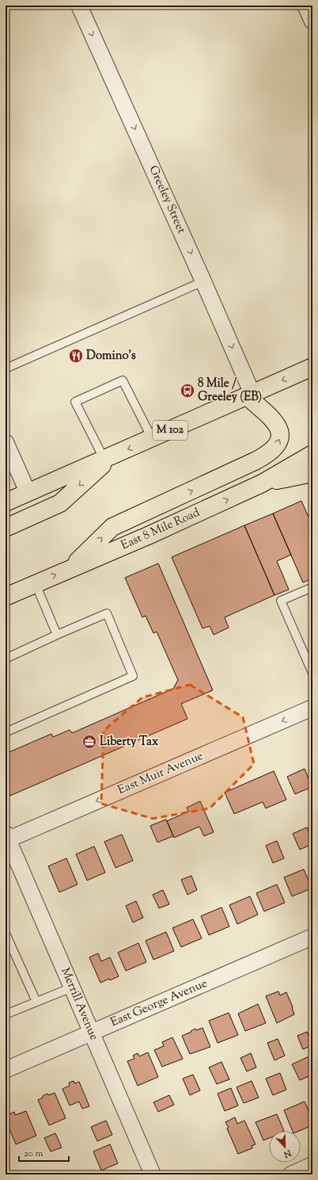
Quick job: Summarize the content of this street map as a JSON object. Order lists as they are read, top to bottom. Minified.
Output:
{"streets":{"highway":["M 102","East 8 Mile Road"],"street":["Greeley Street","East Muir Avenue","East George Avenue","Merrill Avenue"]},"crossings":[["Greeley Street","M 102"],["East Muir Avenue","Merrill Avenue"],["East George Avenue","Merrill Avenue"]],"one_way":["Greeley Street","East Muir Avenue"],"places":{"restaurant":["Domino's"],"bus stop":["8 Mile / Greeley (EB)"],"office":["Liberty Tax"]},"scale_bar":"20 m","north":"bottom"}
